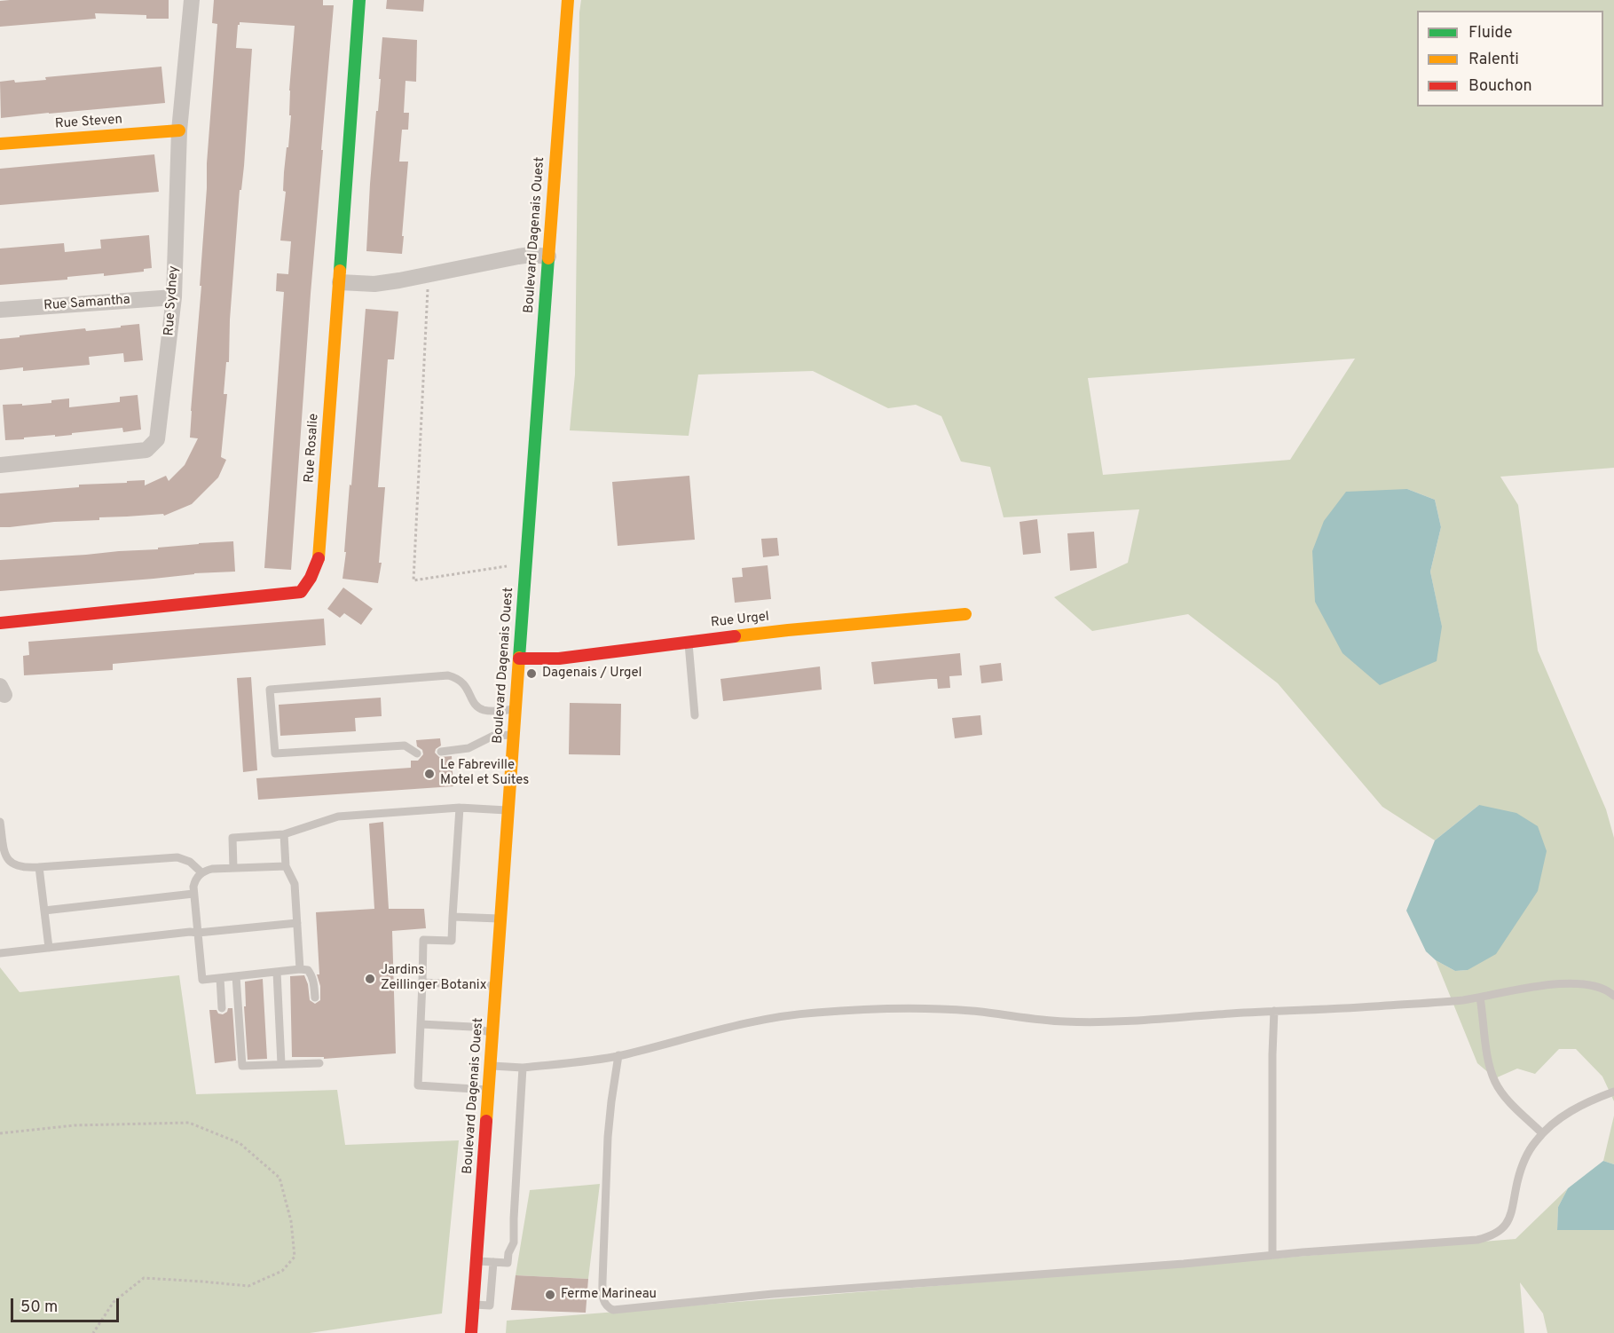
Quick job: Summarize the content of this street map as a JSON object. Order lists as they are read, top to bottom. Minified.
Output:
{"streets":{"street":["Rue Steven","Boulevard Dagenais Ouest","Rue Sydney","Rue Samantha","Rue Rosalie","Rue Urgel"]},"crossings":[["Rue Steven","Rue Sydney"],["Boulevard Dagenais Ouest","Rue Urgel"],["Rue Sydney","Rue Samantha"]],"places":["Dagenais / Urgel","Le Fabreville Motel et Suites","Jardins Zeillinger Botanix","Ferme Marineau"],"legend":["Fluide","Ralenti","Bouchon"],"scale_bar":"50 m"}
